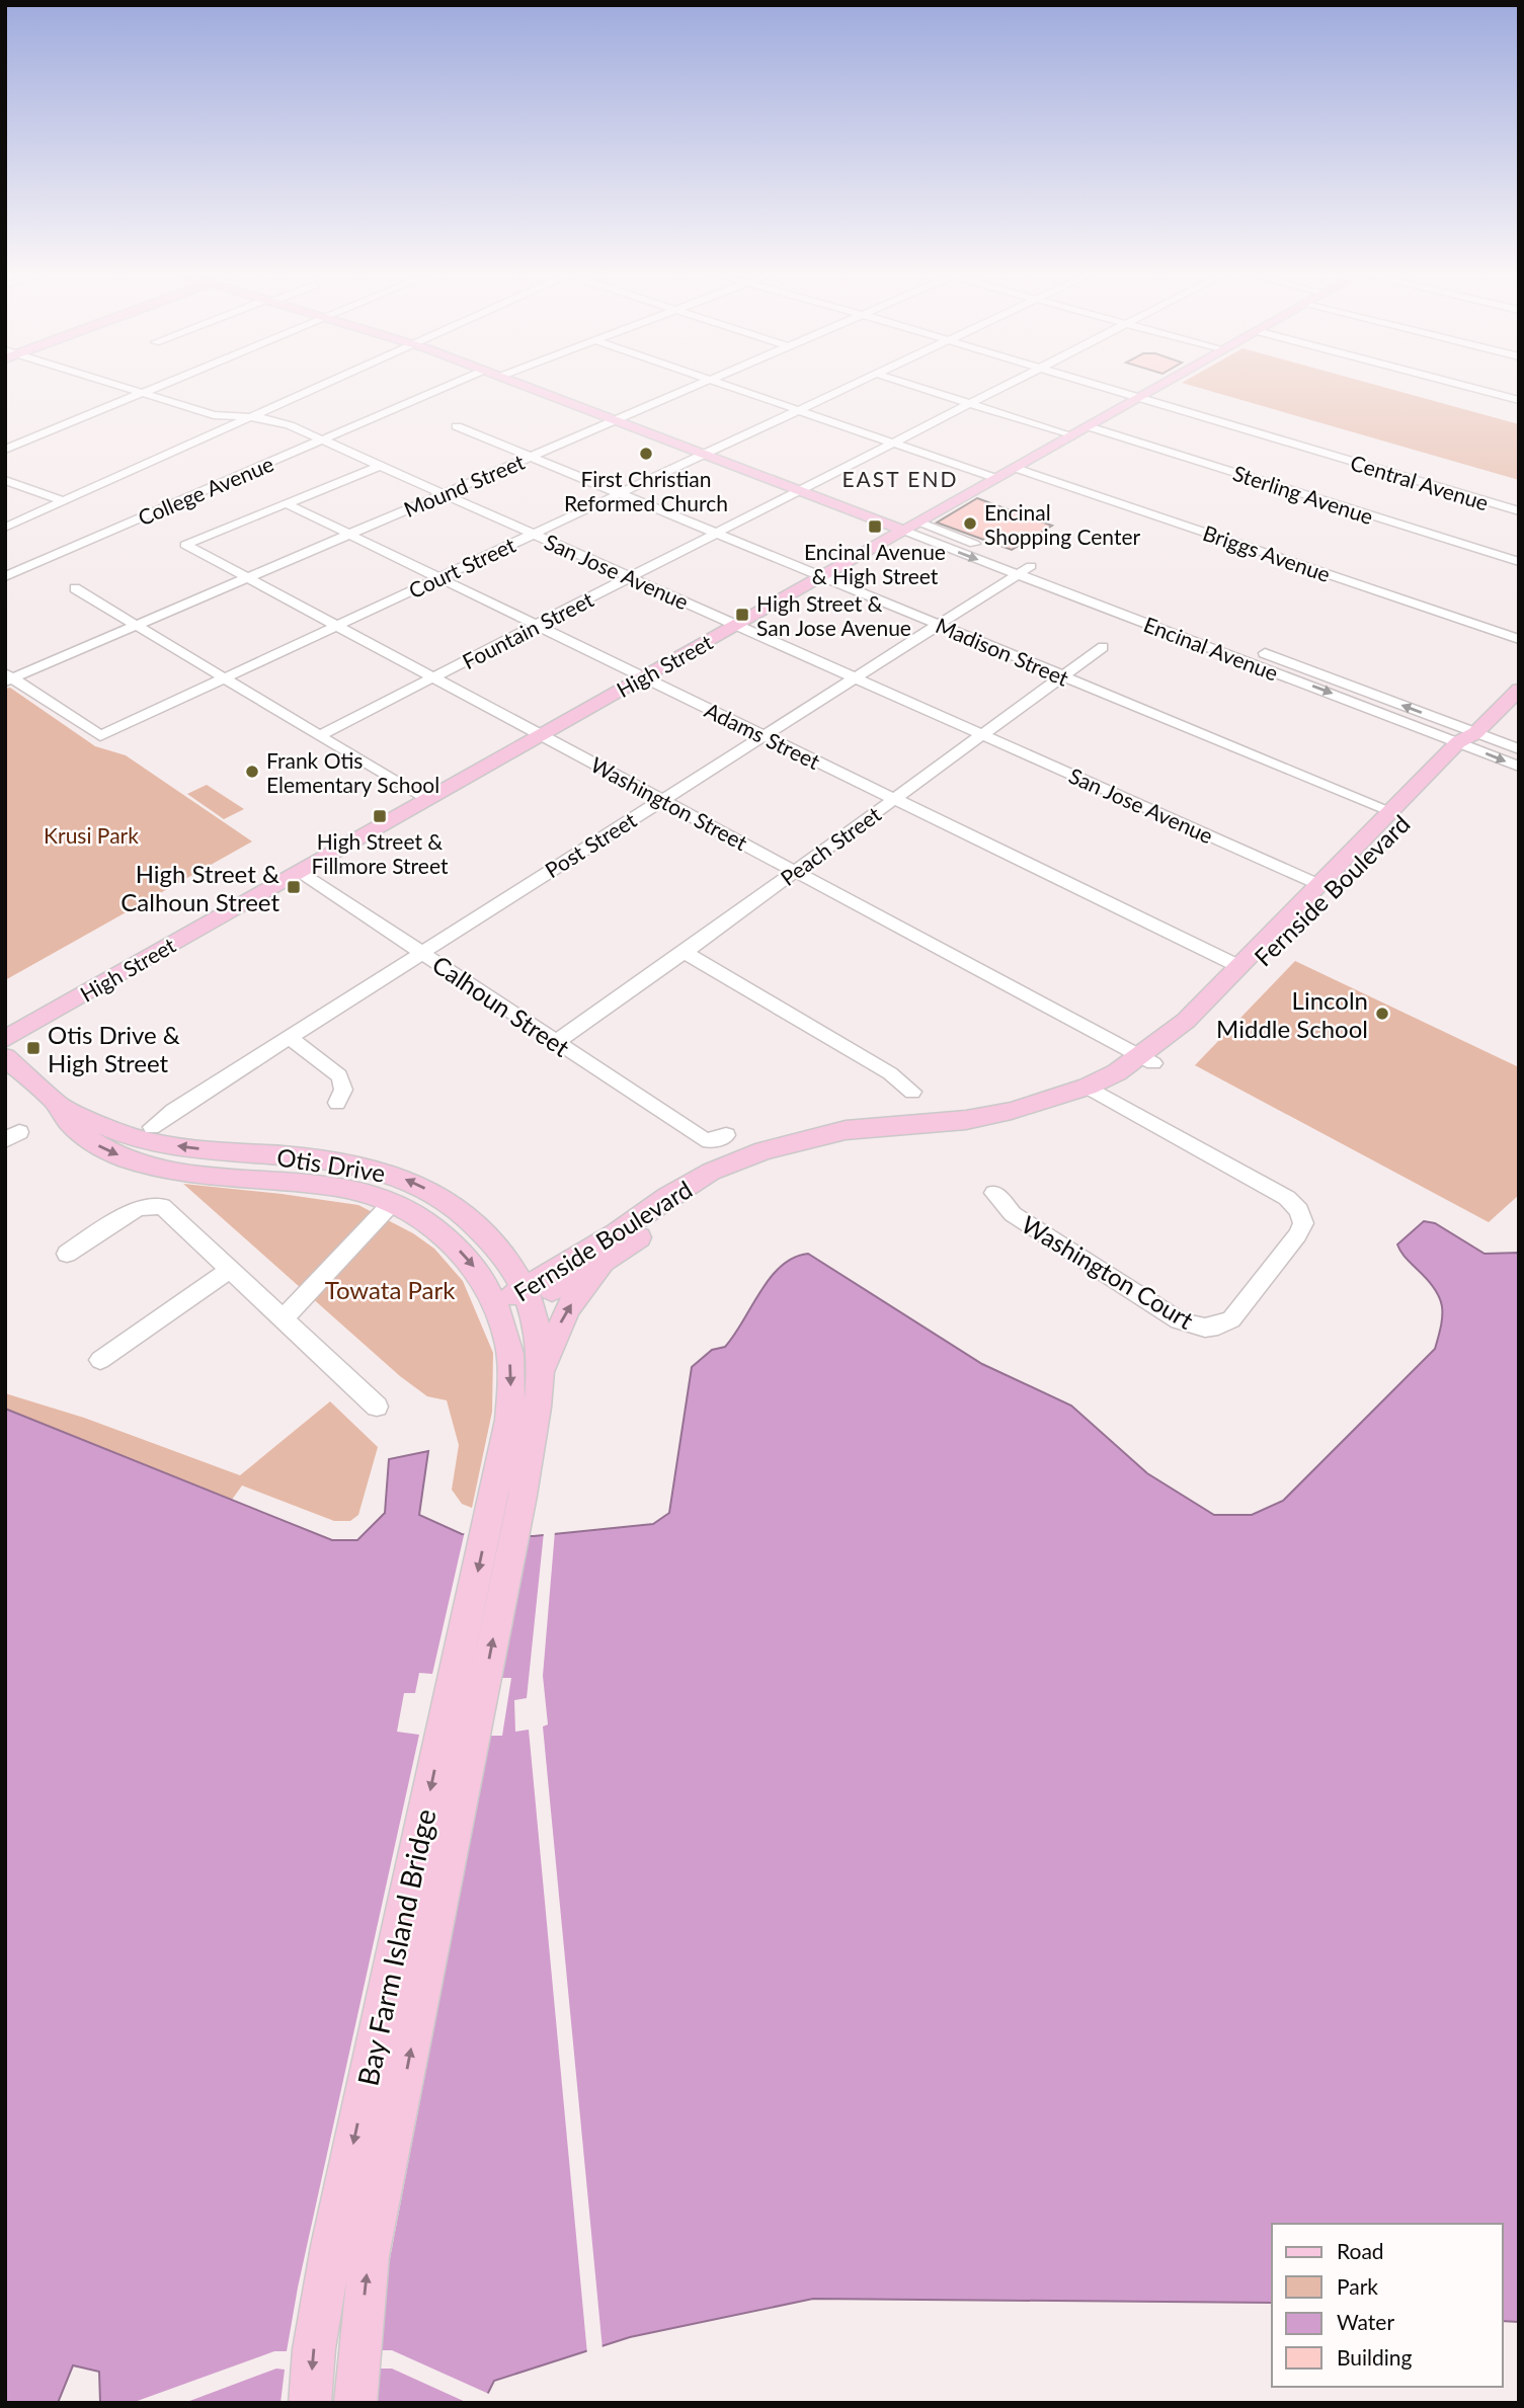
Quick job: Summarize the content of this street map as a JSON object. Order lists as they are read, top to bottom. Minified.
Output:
{"streets":{"main road":["Encinal Avenue","High Street","Fernside Boulevard","Otis Drive","Bay Farm Island Bridge"],"street":["Central Avenue","Mound Street","College Avenue","Sterling Avenue","Briggs Avenue","Court Street","San Jose Avenue","Fountain Street","Madison Street","Adams Street","Washington Street","Post Street","Peach Street","Calhoun Street","Washington Court"]},"crossings":[["Central Avenue","High Street"],["Mound Street","Court Street"],["Mound Street","San Jose Avenue"],["Mound Street","Encinal Avenue"],["Mound Street","Madison Street"],["Mound Street","Adams Street"],["Mound Street","Washington Street"],["College Avenue","San Jose Avenue"],["Sterling Avenue","High Street"],["Briggs Avenue","High Street"],["Court Street","San Jose Avenue"],["Court Street","Encinal Avenue"],["Court Street","Madison Street"],["Court Street","Adams Street"],["Court Street","Washington Street"],["San Jose Avenue","Fountain Street"],["San Jose Avenue","High Street"],["San Jose Avenue","Post Street"],["San Jose Avenue","Peach Street"],["San Jose Avenue","Fernside Boulevard"],["Fountain Street","Encinal Avenue"],["Fountain Street","Madison Street"],["Fountain Street","Adams Street"],["Fountain Street","Washington Street"],["Encinal Avenue","High Street"],["Encinal Avenue","Post Street"],["Encinal Avenue","Fernside Boulevard"],["Madison Street","High Street"],["Madison Street","Post Street"],["Madison Street","Peach Street"],["Madison Street","Fernside Boulevard"],["High Street","Adams Street"],["High Street","Washington Street"],["High Street","Calhoun Street"],["Adams Street","Post Street"],["Adams Street","Peach Street"],["Adams Street","Fernside Boulevard"],["Washington Street","Post Street"],["Washington Street","Peach Street"],["Washington Street","Fernside Boulevard"],["Post Street","Calhoun Street"],["Peach Street","Calhoun Street"],["Fernside Boulevard","Otis Drive"],["Fernside Boulevard","Washington Court"],["Otis Drive","Bay Farm Island Bridge"]],"districts":["EAST END"],"parks":["Krusi Park","Towata Park"],"places":{"other":["First Christian Reformed Church","Encinal Shopping Center","Frank Otis Elementary School","Lincoln Middle School"],"transit":["Encinal Avenue & High Street","High Street & San Jose Avenue","High Street & Fillmore Street","High Street & Calhoun Street","Otis Drive & High Street"]},"legend":["Road","Park","Water","Building"]}
